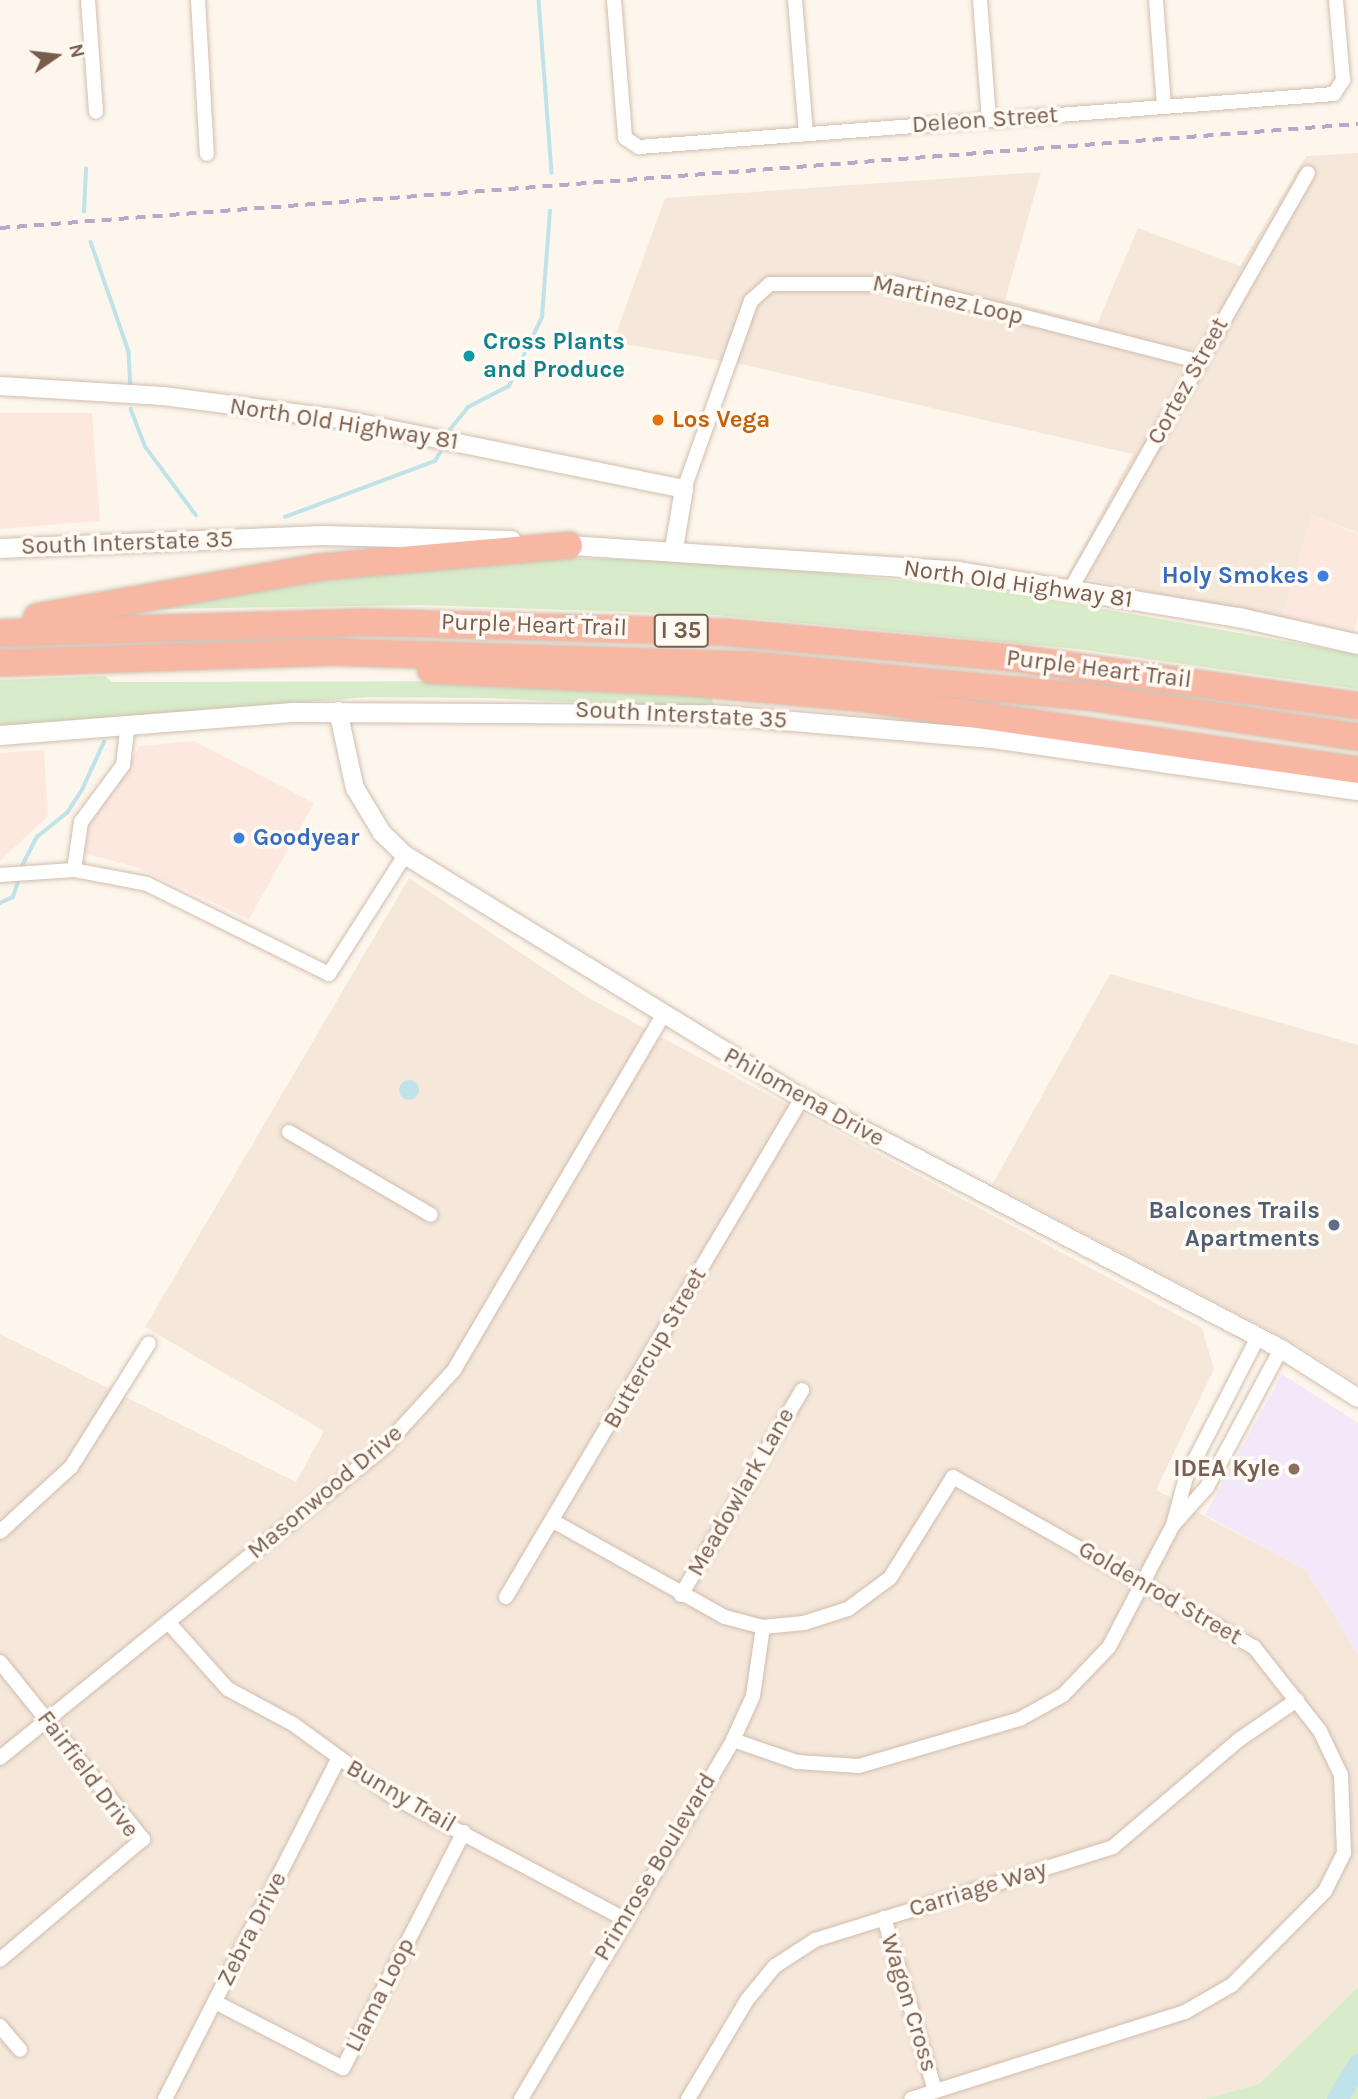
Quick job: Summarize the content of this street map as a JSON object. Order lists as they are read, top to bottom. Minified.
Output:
{"streets":{"highway":["Purple Heart Trail","I 35"],"main road":["North Old Highway 81","South Interstate 35"],"street":["Deleon Street","Martinez Loop","Cortez Street","Philomena Drive","Buttercup Street","Masonwood Drive","Meadowlark Lane","Goldenrod Street","Fairfield Drive","Bunny Trail","Primrose Boulevard","Carriage Way","Zebra Drive","Llama Loop","Wagon Cross"]},"crossings":[["Martinez Loop","Cortez Street"],["Martinez Loop","North Old Highway 81"],["Martinez Loop","South Interstate 35"],["Cortez Street","North Old Highway 81"],["North Old Highway 81","South Interstate 35"],["South Interstate 35","Philomena Drive"],["Philomena Drive","Buttercup Street"],["Philomena Drive","Masonwood Drive"],["Buttercup Street","Goldenrod Street"],["Masonwood Drive","Fairfield Drive"],["Masonwood Drive","Bunny Trail"],["Meadowlark Lane","Goldenrod Street"],["Goldenrod Street","Primrose Boulevard"],["Goldenrod Street","Carriage Way"],["Goldenrod Street","Wagon Cross"],["Bunny Trail","Primrose Boulevard"],["Bunny Trail","Zebra Drive"],["Bunny Trail","Llama Loop"],["Carriage Way","Wagon Cross"],["Zebra Drive","Llama Loop"]],"places":["Cross Plants and Produce","Los Vega","Holy Smokes","Goodyear","Balcones Trails Apartments","IDEA Kyle"],"north":"right"}
